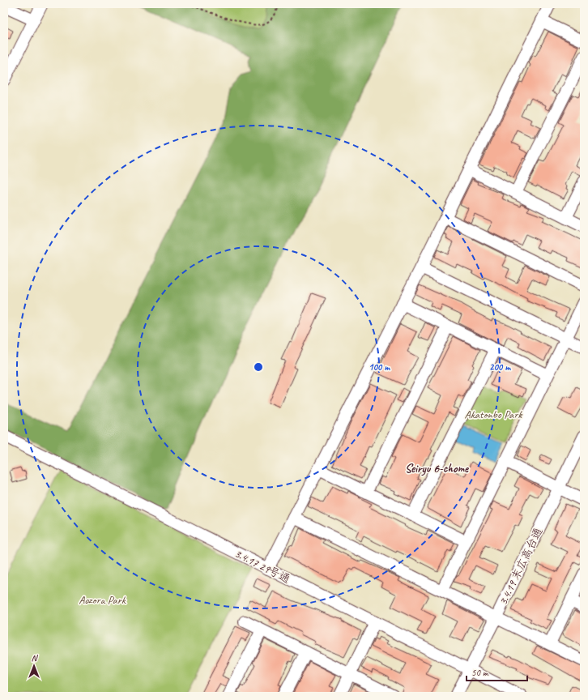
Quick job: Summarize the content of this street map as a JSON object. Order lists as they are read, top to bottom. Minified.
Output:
{"streets":{"street":["3.4.17 29号通","3.4.19 末広高台通"]},"crossings":[["3.4.17 29号通","3.4.19 末広高台通"]],"districts":["Seiryu 6-chome"],"parks":["Akatonbo Park","Aozora Park"],"scale_bar":"50 m","north":"top","rings":["100 m","200 m"]}
